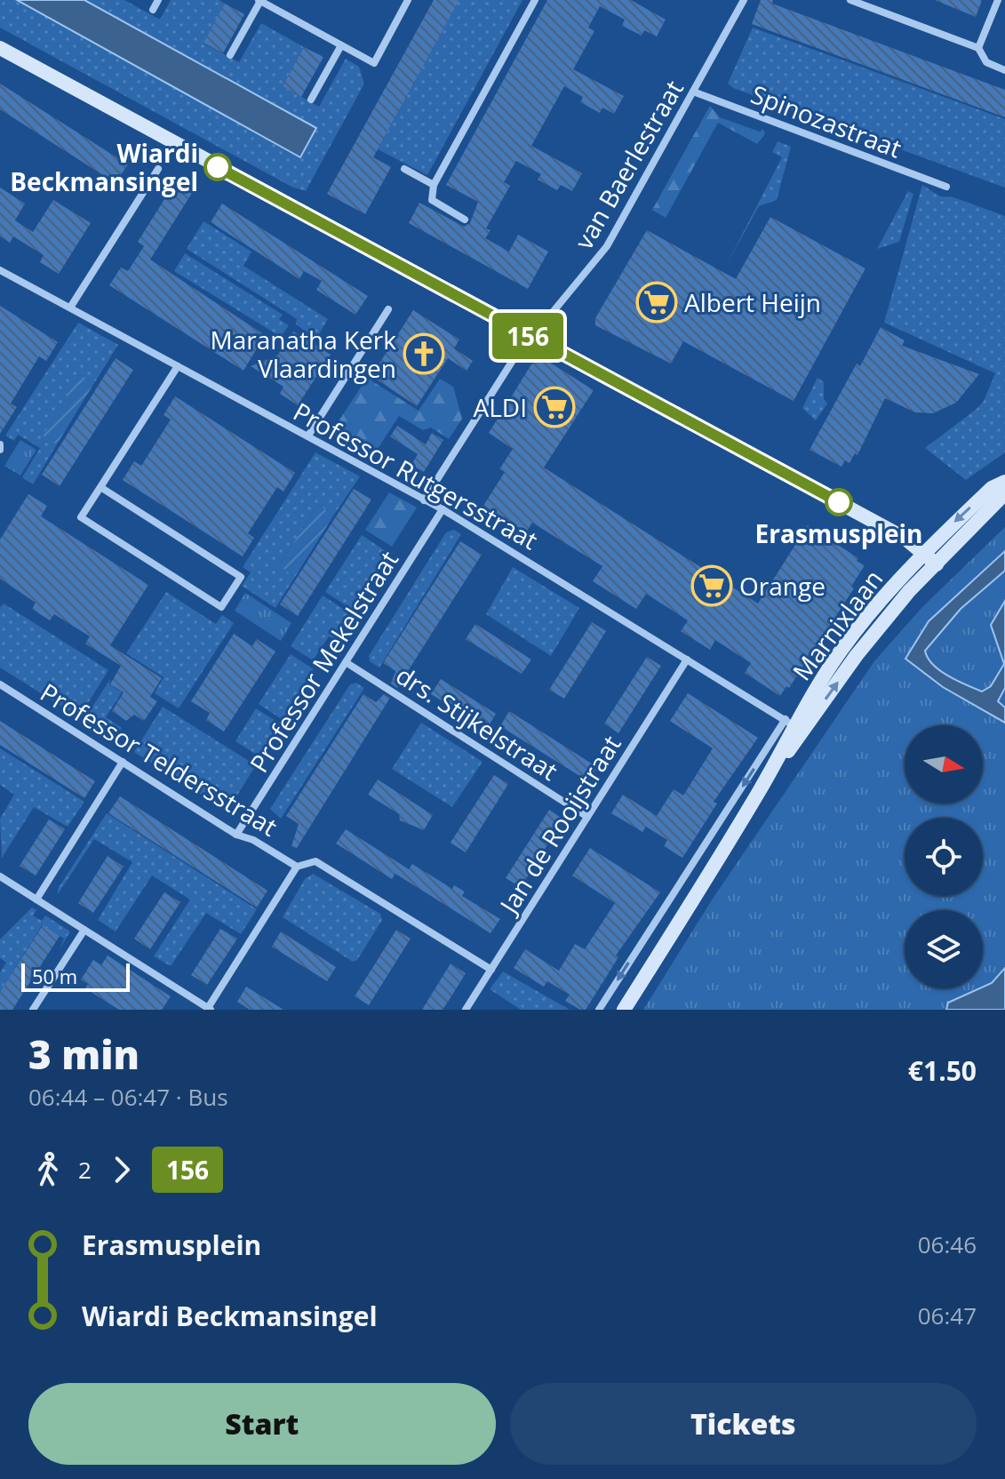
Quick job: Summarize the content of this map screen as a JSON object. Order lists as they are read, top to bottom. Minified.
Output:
{"streets":{"street":["Spinozastraat","van Baerlestraat","Professor Rutgersstraat","Marnixlaan","Professor Mekelstraat","drs. Stijkelstraat","Professor Teldersstraat","Jan de Rooijstraat"]},"crossings":[["Spinozastraat","van Baerlestraat"],["Professor Rutgersstraat","Marnixlaan"],["Professor Rutgersstraat","Professor Mekelstraat"],["Professor Rutgersstraat","Jan de Rooijstraat"],["Professor Mekelstraat","drs. Stijkelstraat"],["Professor Mekelstraat","Professor Teldersstraat"],["drs. Stijkelstraat","Jan de Rooijstraat"]],"places":{"other":["Wiardi Beckmansingel","Erasmusplein"],"supermarket":["Albert Heijn","ALDI","Orange"],"church":["Maranatha Kerk Vlaardingen"]},"lines":["bus line 156"],"scale_bar":"50 m","north":"right","page":{"on_map":"156","scale":"50 m","heading":["3 min","06:44 – 06:47 · Bus","€1.50"],"legs":["2","156"],"list":[{"name":"Erasmusplein","value":"06:46"},{"name":"Wiardi Beckmansingel","value":"06:47"}],"buttons":["Start","Tickets"]}}
